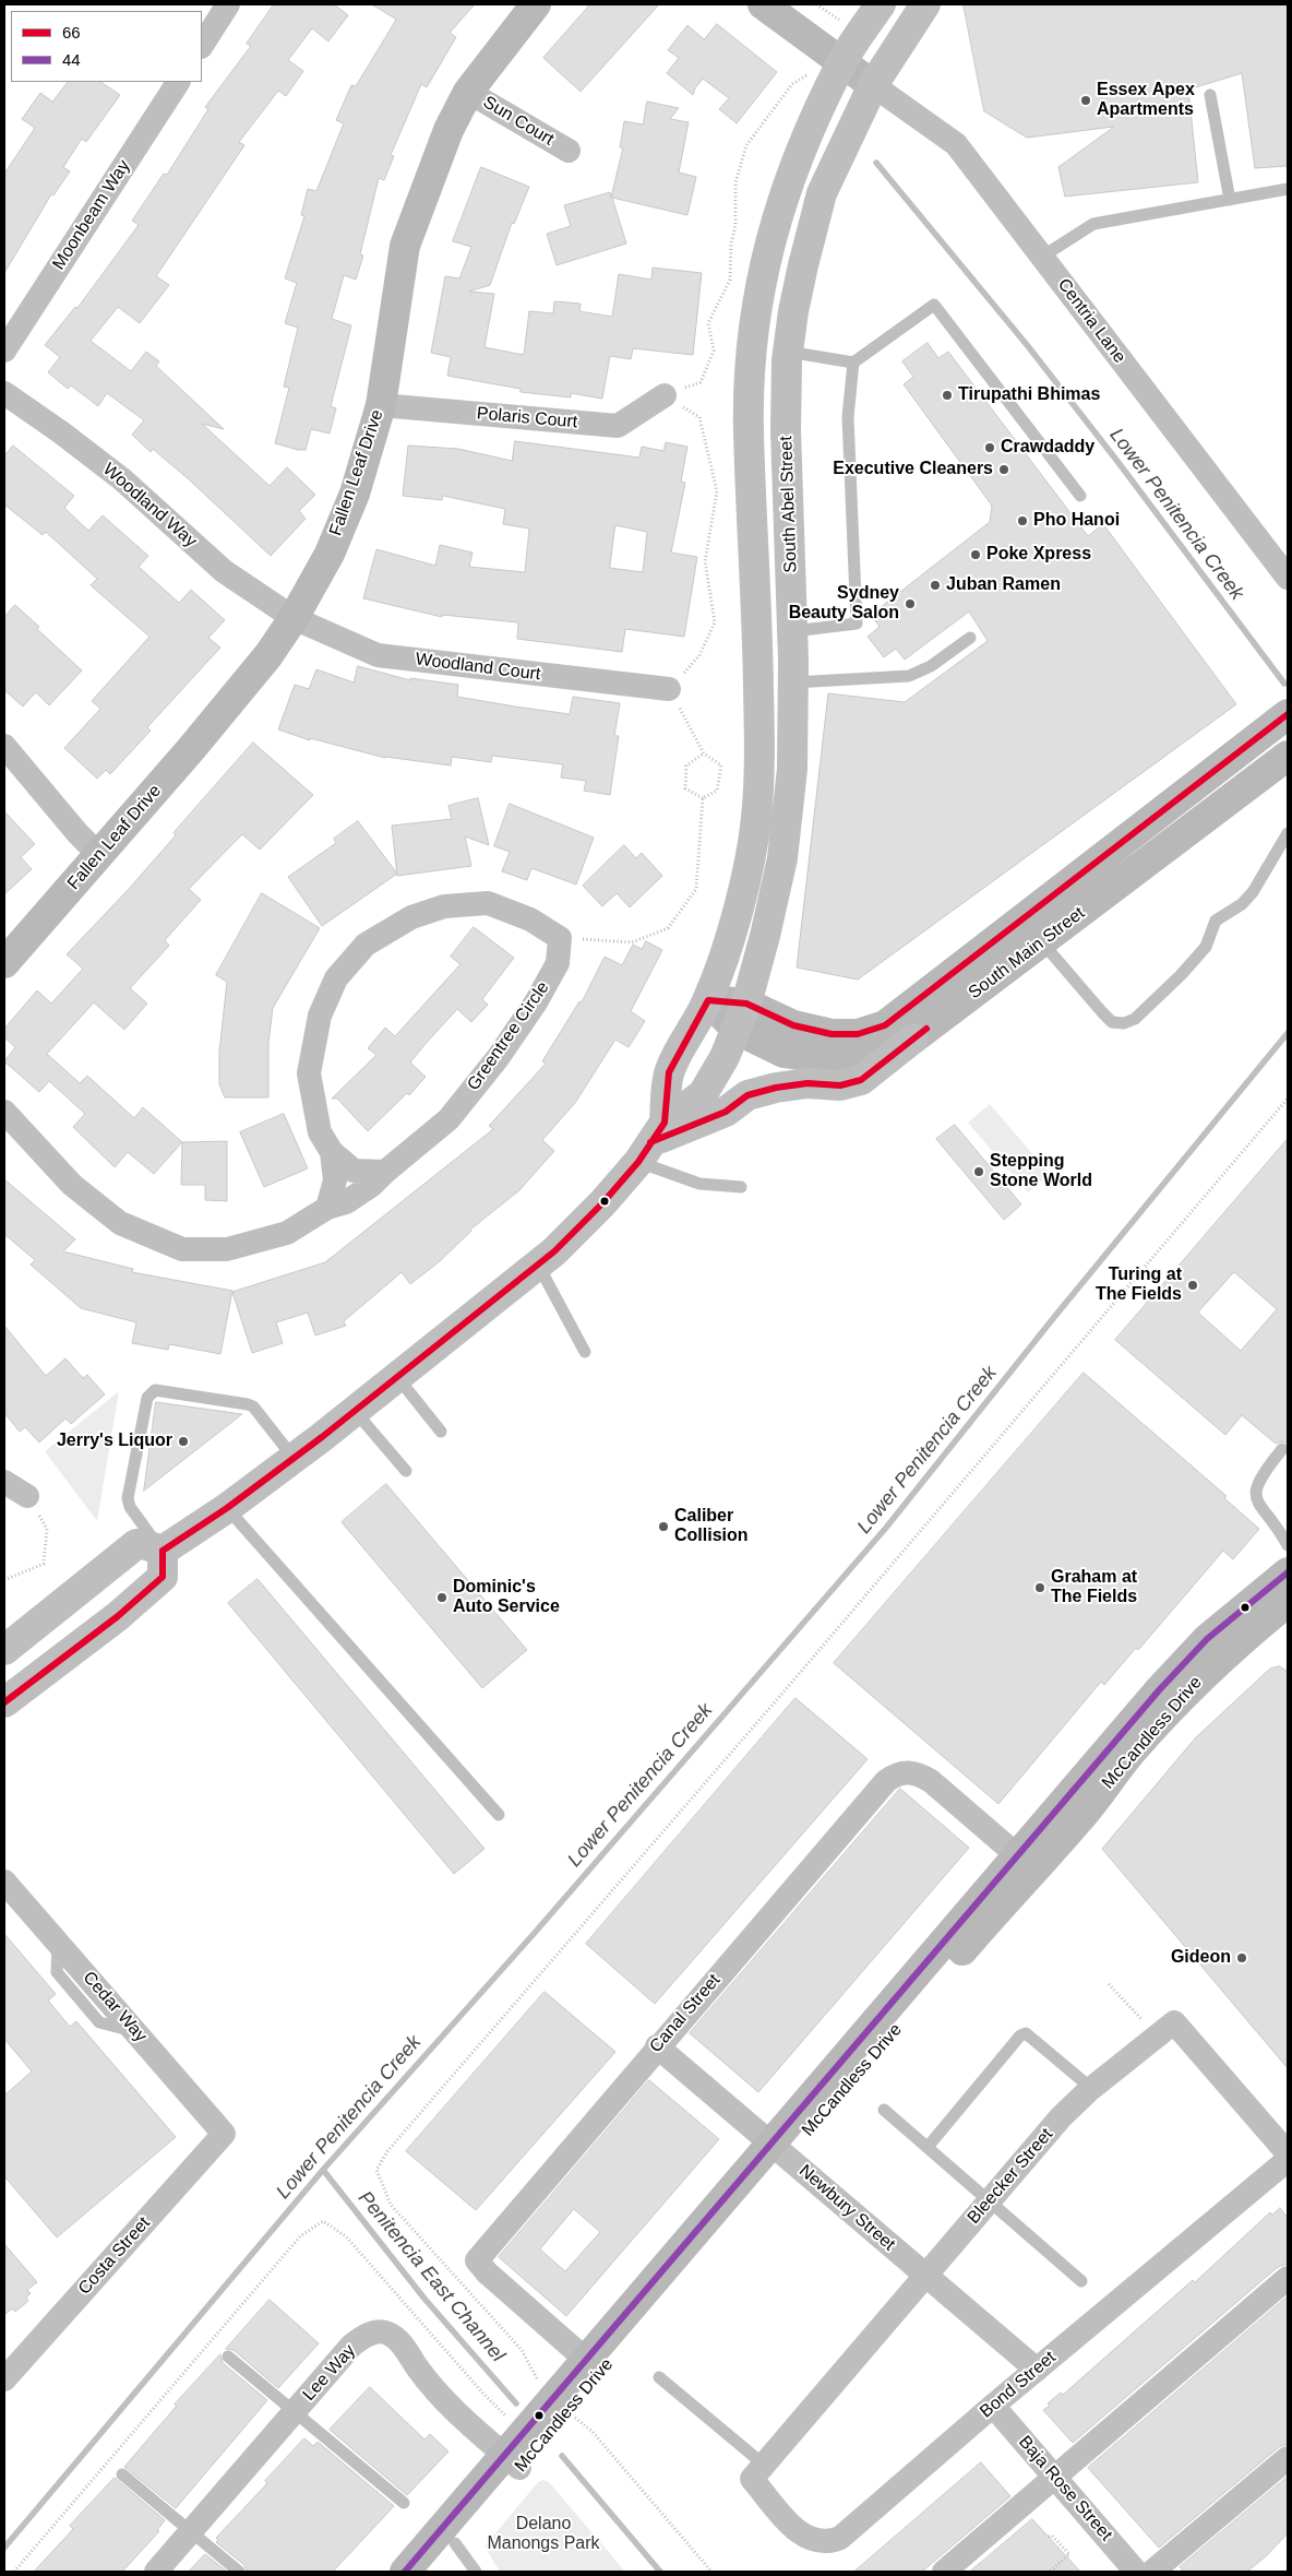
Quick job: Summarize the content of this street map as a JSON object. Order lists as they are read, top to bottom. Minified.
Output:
{"streets":{"main road":["Fallen Leaf Drive","South Abel Street","South Main Street","McCandless Drive"],"street":["Sun Court","Moonbeam Way","Centria Lane","Polaris Court","Woodland Way","Woodland Court","Greentree Circle","Cedar Way","Canal Street","Bleecker Street","Newbury Street","Costa Street","Lee Way","Bond Street","Baja Rose Street"]},"crossings":[["Sun Court","Fallen Leaf Drive"],["Centria Lane","South Abel Street"],["Polaris Court","Fallen Leaf Drive"],["Fallen Leaf Drive","Woodland Way"],["Fallen Leaf Drive","Woodland Court"],["South Abel Street","South Main Street"],["Woodland Way","Woodland Court"],["McCandless Drive","Canal Street"],["McCandless Drive","Newbury Street"],["McCandless Drive","Lee Way"],["Cedar Way","Costa Street"],["Canal Street","Newbury Street"],["Bleecker Street","Newbury Street"],["Bleecker Street","Bond Street"],["Newbury Street","Bond Street"],["Bond Street","Baja Rose Street"]],"water":["Lower Penitencia Creek","Penitencia East Channel"],"parks":["Delano Manongs Park"],"places":["Essex Apex Apartments","Tirupathi Bhimas","Crawdaddy","Executive Cleaners","Pho Hanoi","Poke Xpress","Juban Ramen","Sydney Beauty Salon","Stepping Stone World","Turing at The Fields","Jerry's Liquor","Caliber Collision","Graham at The Fields","Dominic's Auto Service","Gideon"],"lines":["transit line 66","transit line 44"],"legend":["66","44"]}
